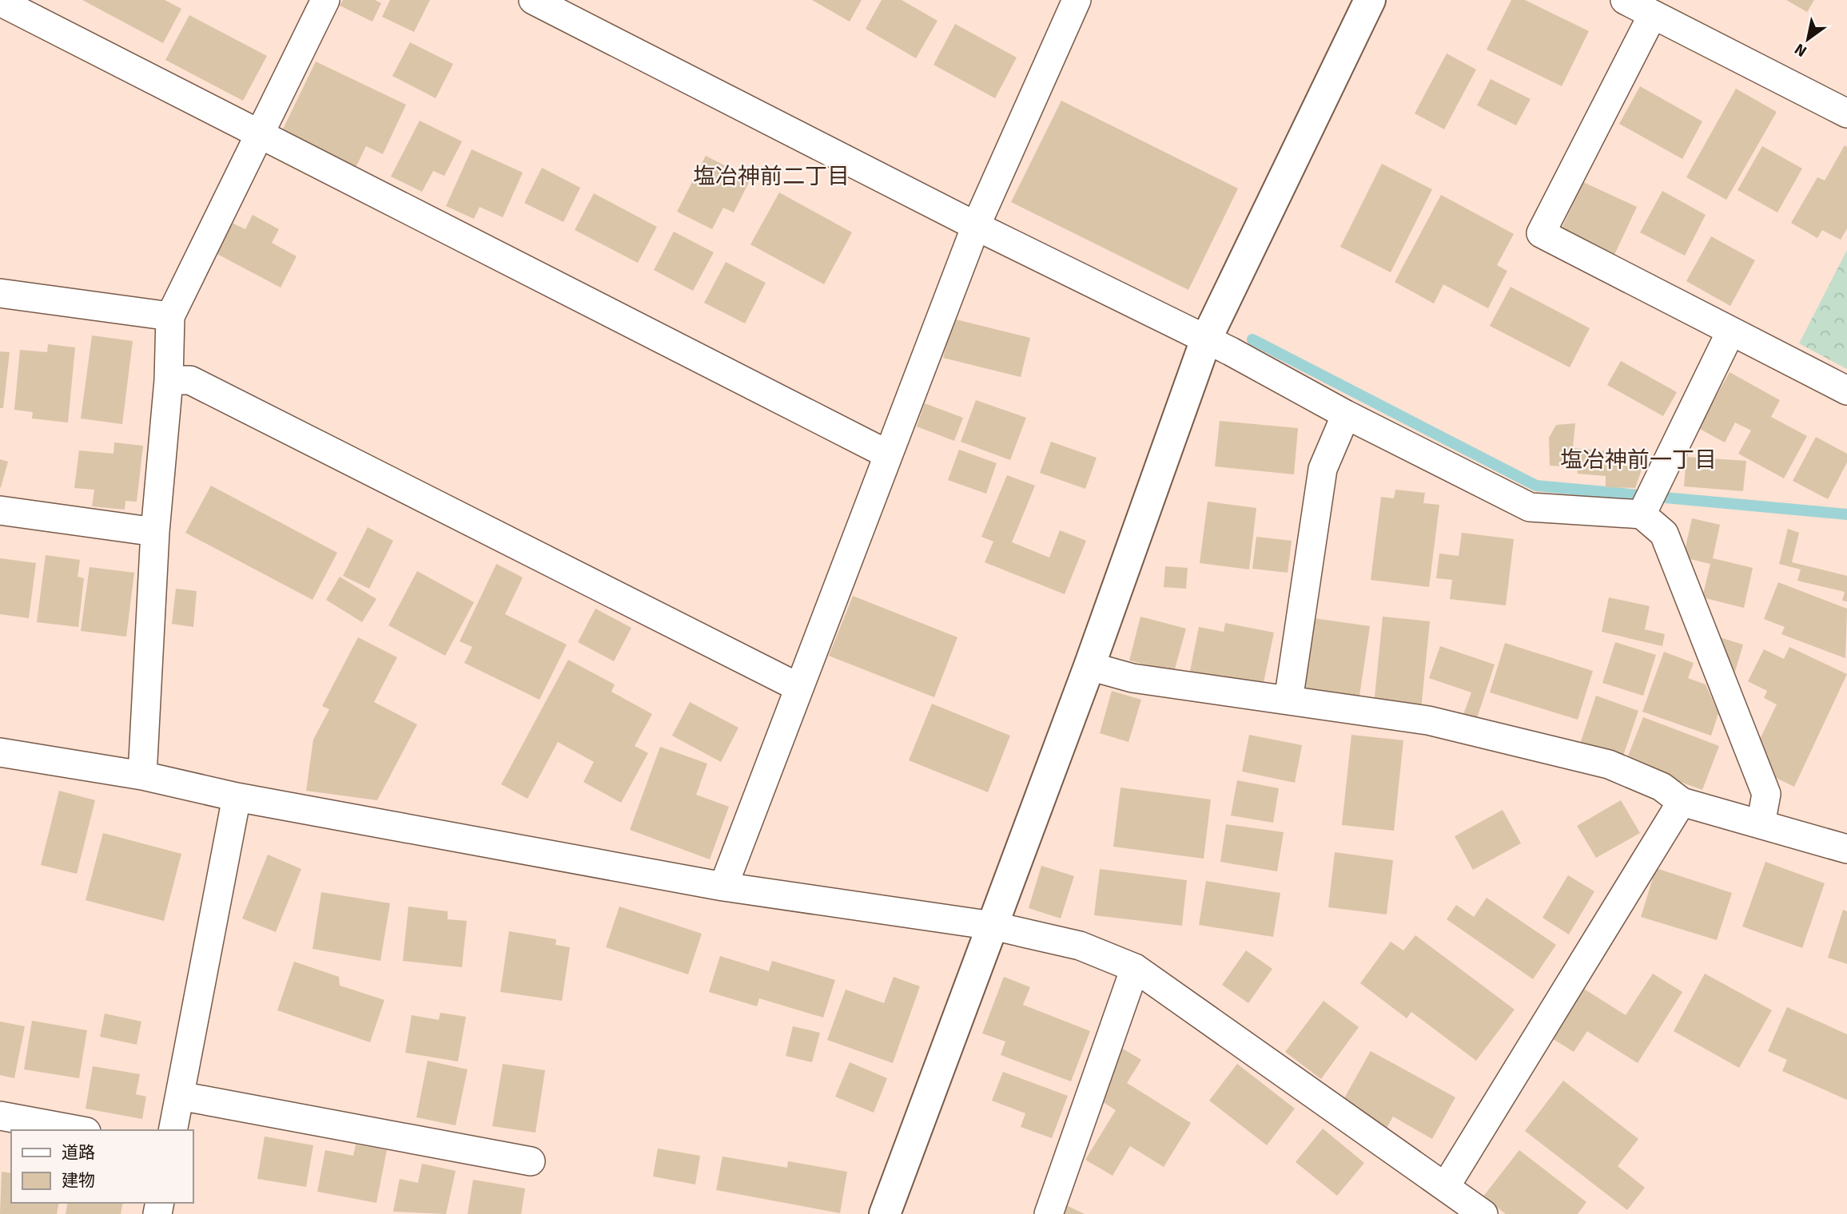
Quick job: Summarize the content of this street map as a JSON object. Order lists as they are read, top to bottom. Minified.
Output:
{"districts":["塩冶神前二丁目","塩冶神前一丁目"],"legend":["道路","建物"],"north":"bottom left"}
